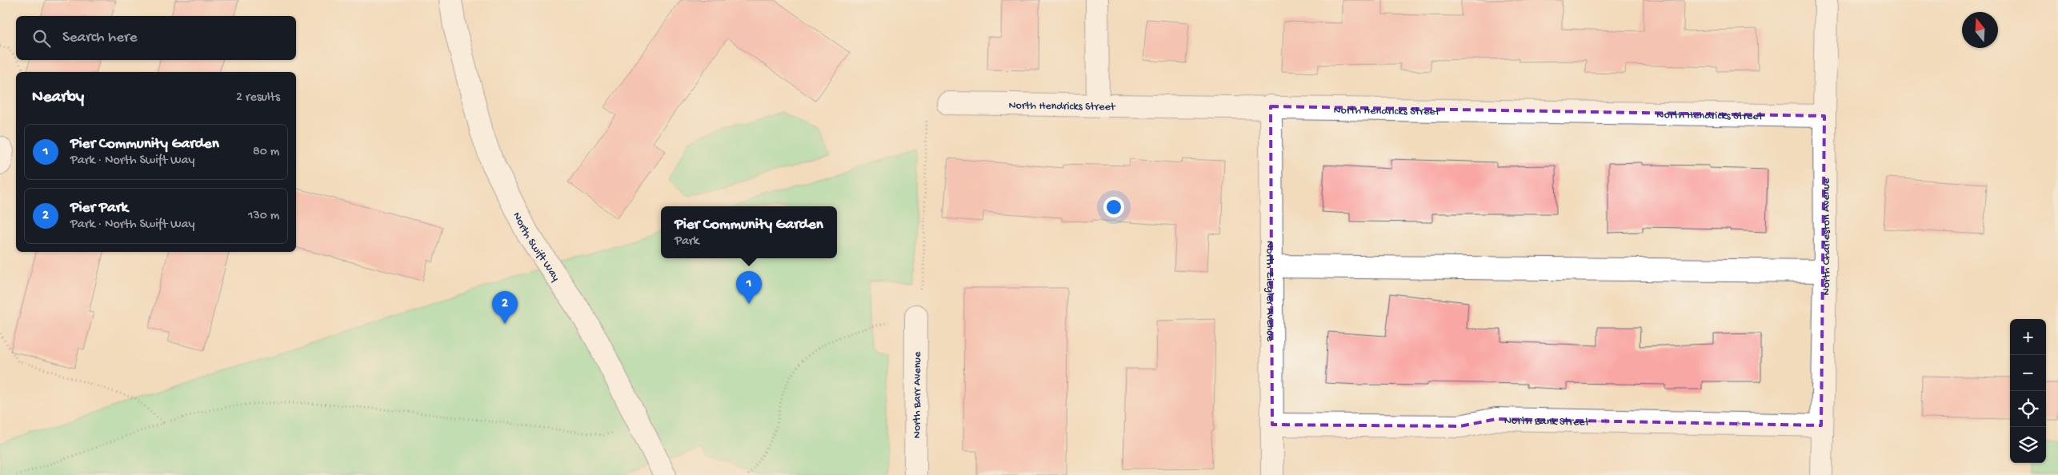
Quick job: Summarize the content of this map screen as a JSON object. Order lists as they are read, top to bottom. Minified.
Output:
{"streets":{"street":["North Hendricks Street","North Charleston Avenue","North Swift Way","North Ziegler Avenue","North Barr Avenue","North Bank Street"]},"crossings":[["North Hendricks Street","North Charleston Avenue"],["North Hendricks Street","North Ziegler Avenue"],["North Charleston Avenue","North Bank Street"],["North Ziegler Avenue","North Bank Street"]],"north":"top","page":{"search":"Search here","heading":["Nearby","2 results"],"list":[{"mark":"1","name":"Pier Community Garden","note":"Park · North Swift Way","value":"80 m"},{"mark":"2","name":"Pier Park","note":"Park · North Swift Way","value":"130 m"}],"popup":["Pier Community Garden","Park"],"pins":["1","2"],"map_buttons":["+","−"]}}
